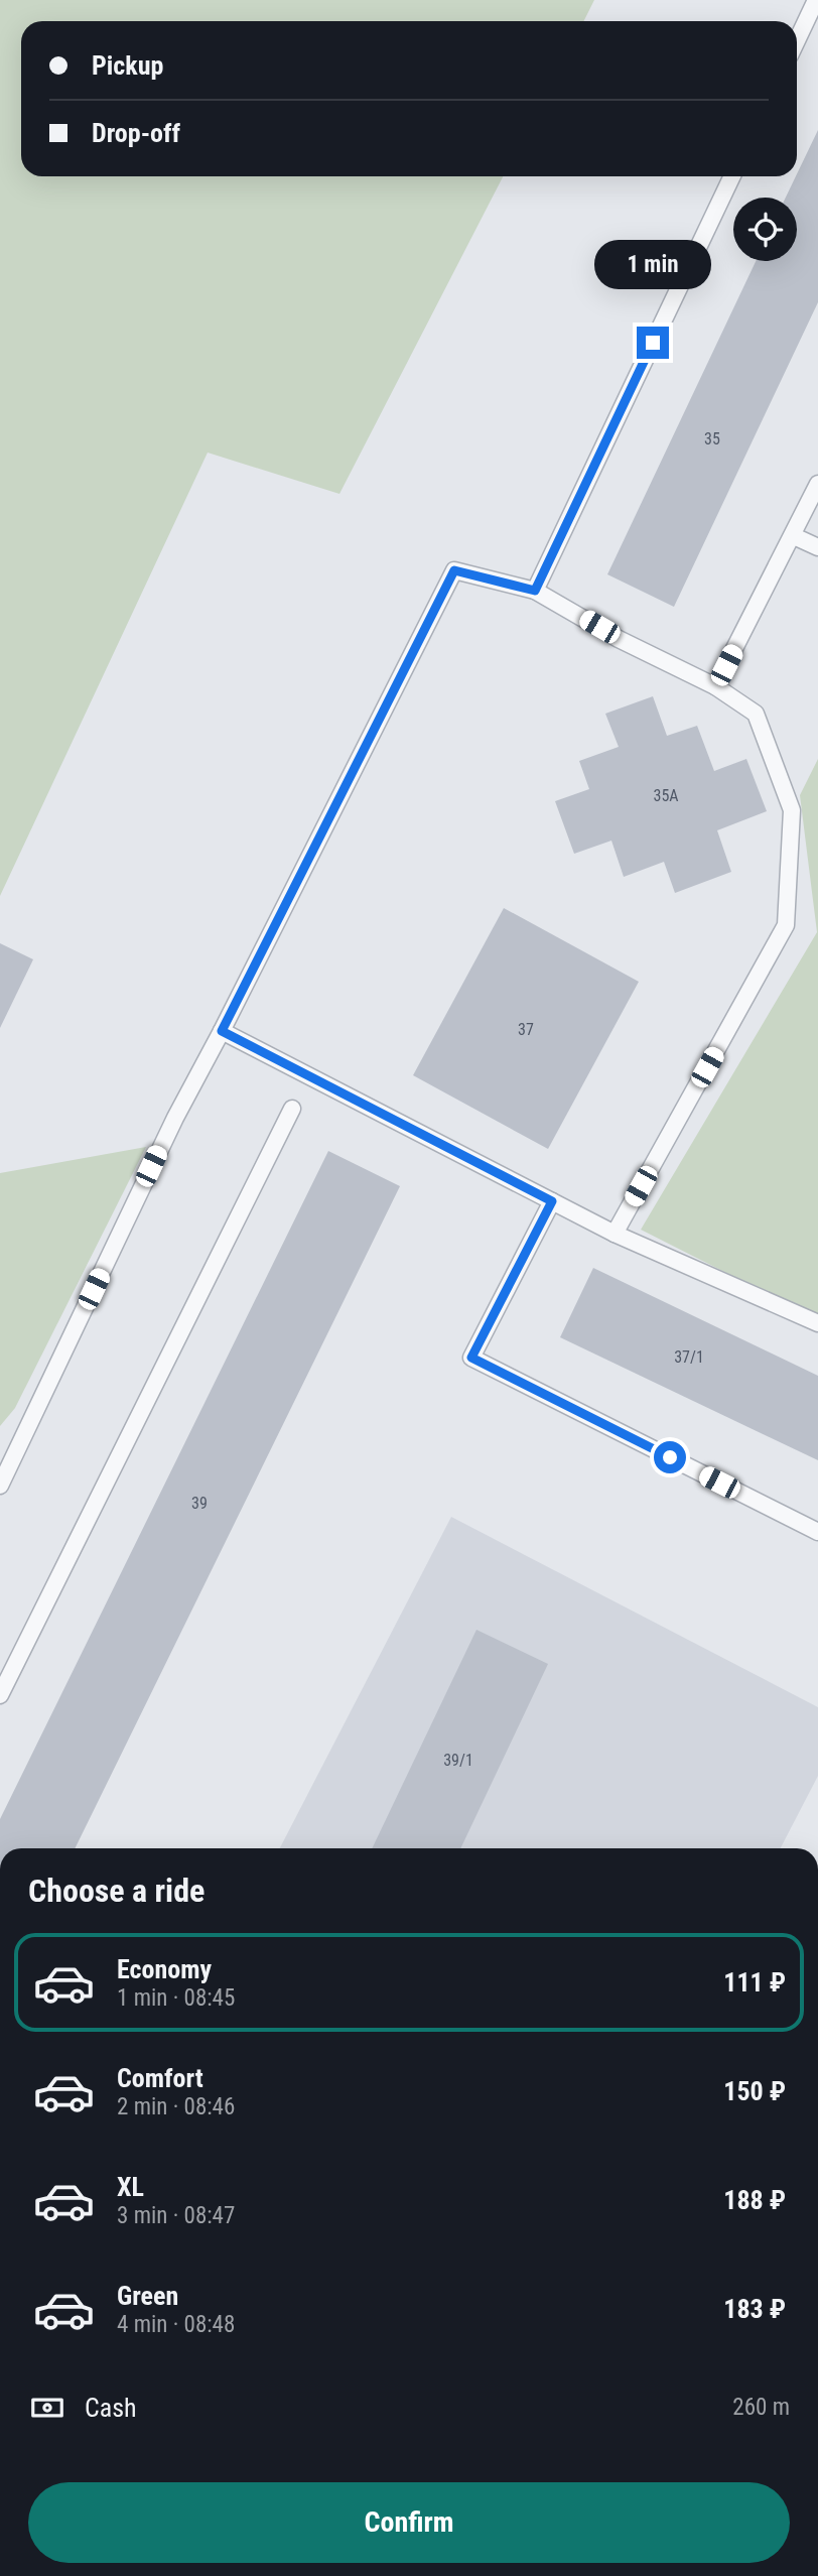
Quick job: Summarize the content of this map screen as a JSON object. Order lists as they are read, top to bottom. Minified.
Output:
{"house_numbers":["35","35А","37","37/1","39","39/1"],"page":{"banner":["Pickup","Drop-off"],"bubble":"1 min","heading":"Choose a ride","list":[{"name":"Economy","note":"1 min · 08:45","value":"111 ₽"},{"name":"Comfort","note":"2 min · 08:46","value":"150 ₽"},{"name":"XL","note":"3 min · 08:47","value":"188 ₽"},{"name":"Green","note":"4 min · 08:48","value":"183 ₽"}],"pay":["Cash","260 m"],"buttons":"Confirm"}}
